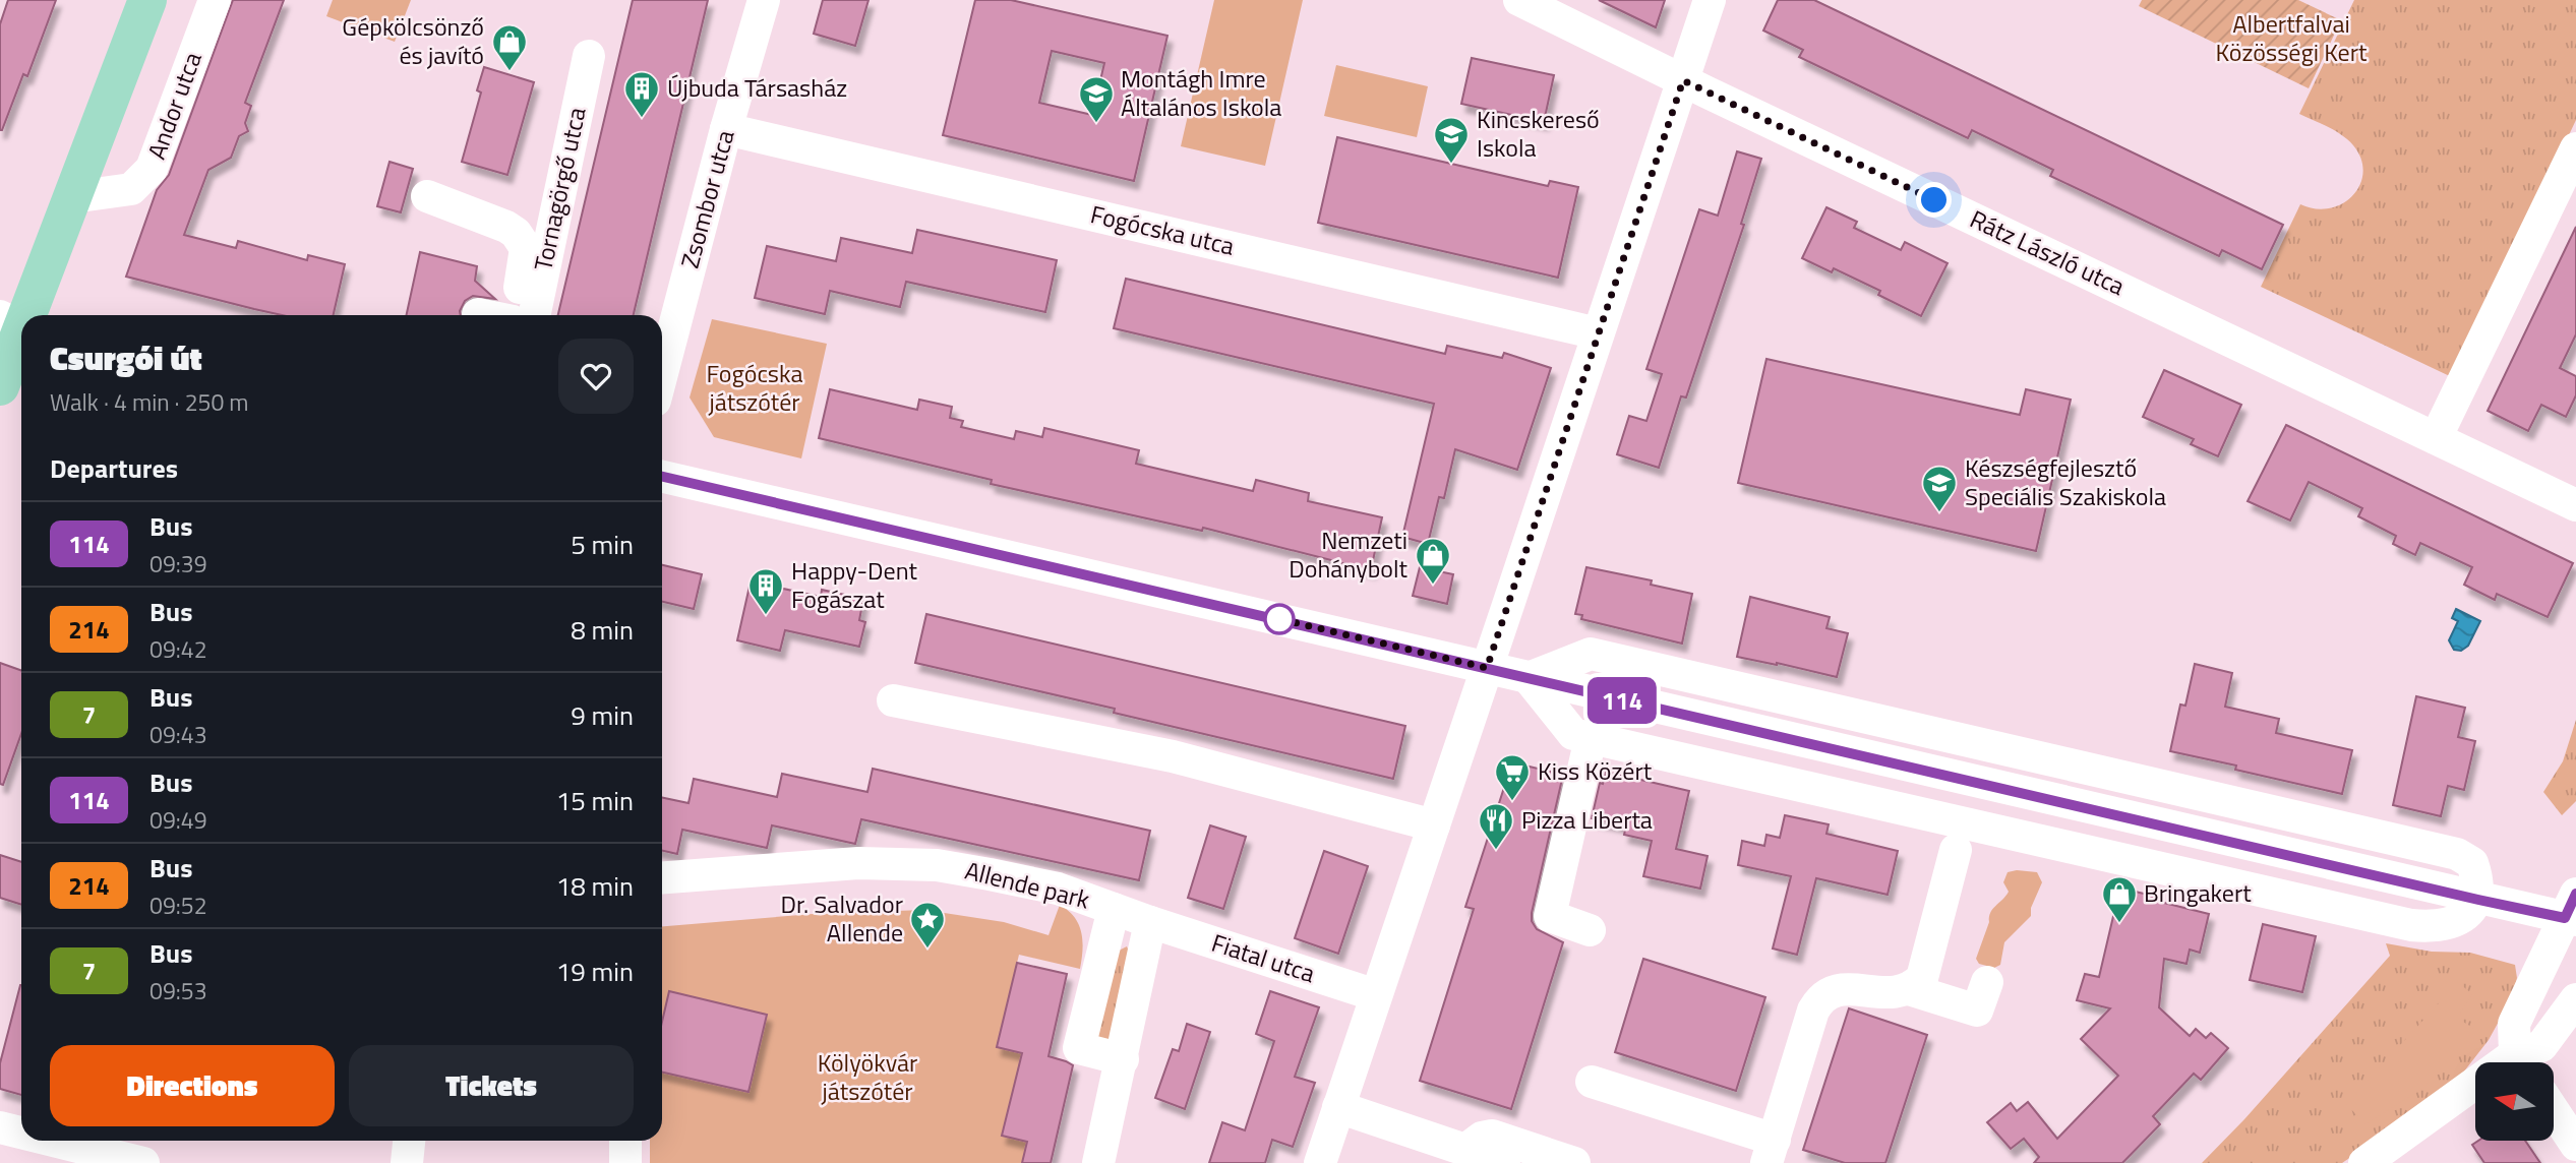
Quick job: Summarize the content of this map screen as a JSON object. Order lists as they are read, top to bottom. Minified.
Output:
{"streets":{"street":["Andor utca","Tornagörgő utca","Zsombor utca","Fogócska utca","Rátz László utca","Allende park","Fiatal utca"]},"crossings":[["Zsombor utca","Fogócska utca"],["Allende park","Fiatal utca"]],"parks":["Albertfalvai Közösségi Kert","Fogócska játszótér","Kölyökvár játszótér"],"places":{"shop":["Gépkölcsönző és javító","Nemzeti Dohánybolt","Bringakert"],"building":["Újbuda Társasház","Happy-Dent Fogászat"],"school or university":["Montágh Imre Általános Iskola","Kincskereső Iskola","Készségfejlesztő Speciális Szakiskola"],"supermarket":["Kiss Közért"],"restaurant":["Pizza Liberta"],"place":["Dr. Salvador Allende"]},"lines":["bus line 114"],"north":"left","page":{"on_map":"114","heading":[["Csurgói út","Walk · 4 min · 250 m"],"Departures"],"list":[{"mark":"114","name":"Bus","note":"09:39","value":"5 min"},{"mark":"214","name":"Bus","note":"09:42","value":"8 min"},{"mark":"7","name":"Bus","note":"09:43","value":"9 min"},{"mark":"114","name":"Bus","note":"09:49","value":"15 min"},{"mark":"214","name":"Bus","note":"09:52","value":"18 min"},{"mark":"7","name":"Bus","note":"09:53","value":"19 min"}],"buttons":["Directions","Tickets"]}}
